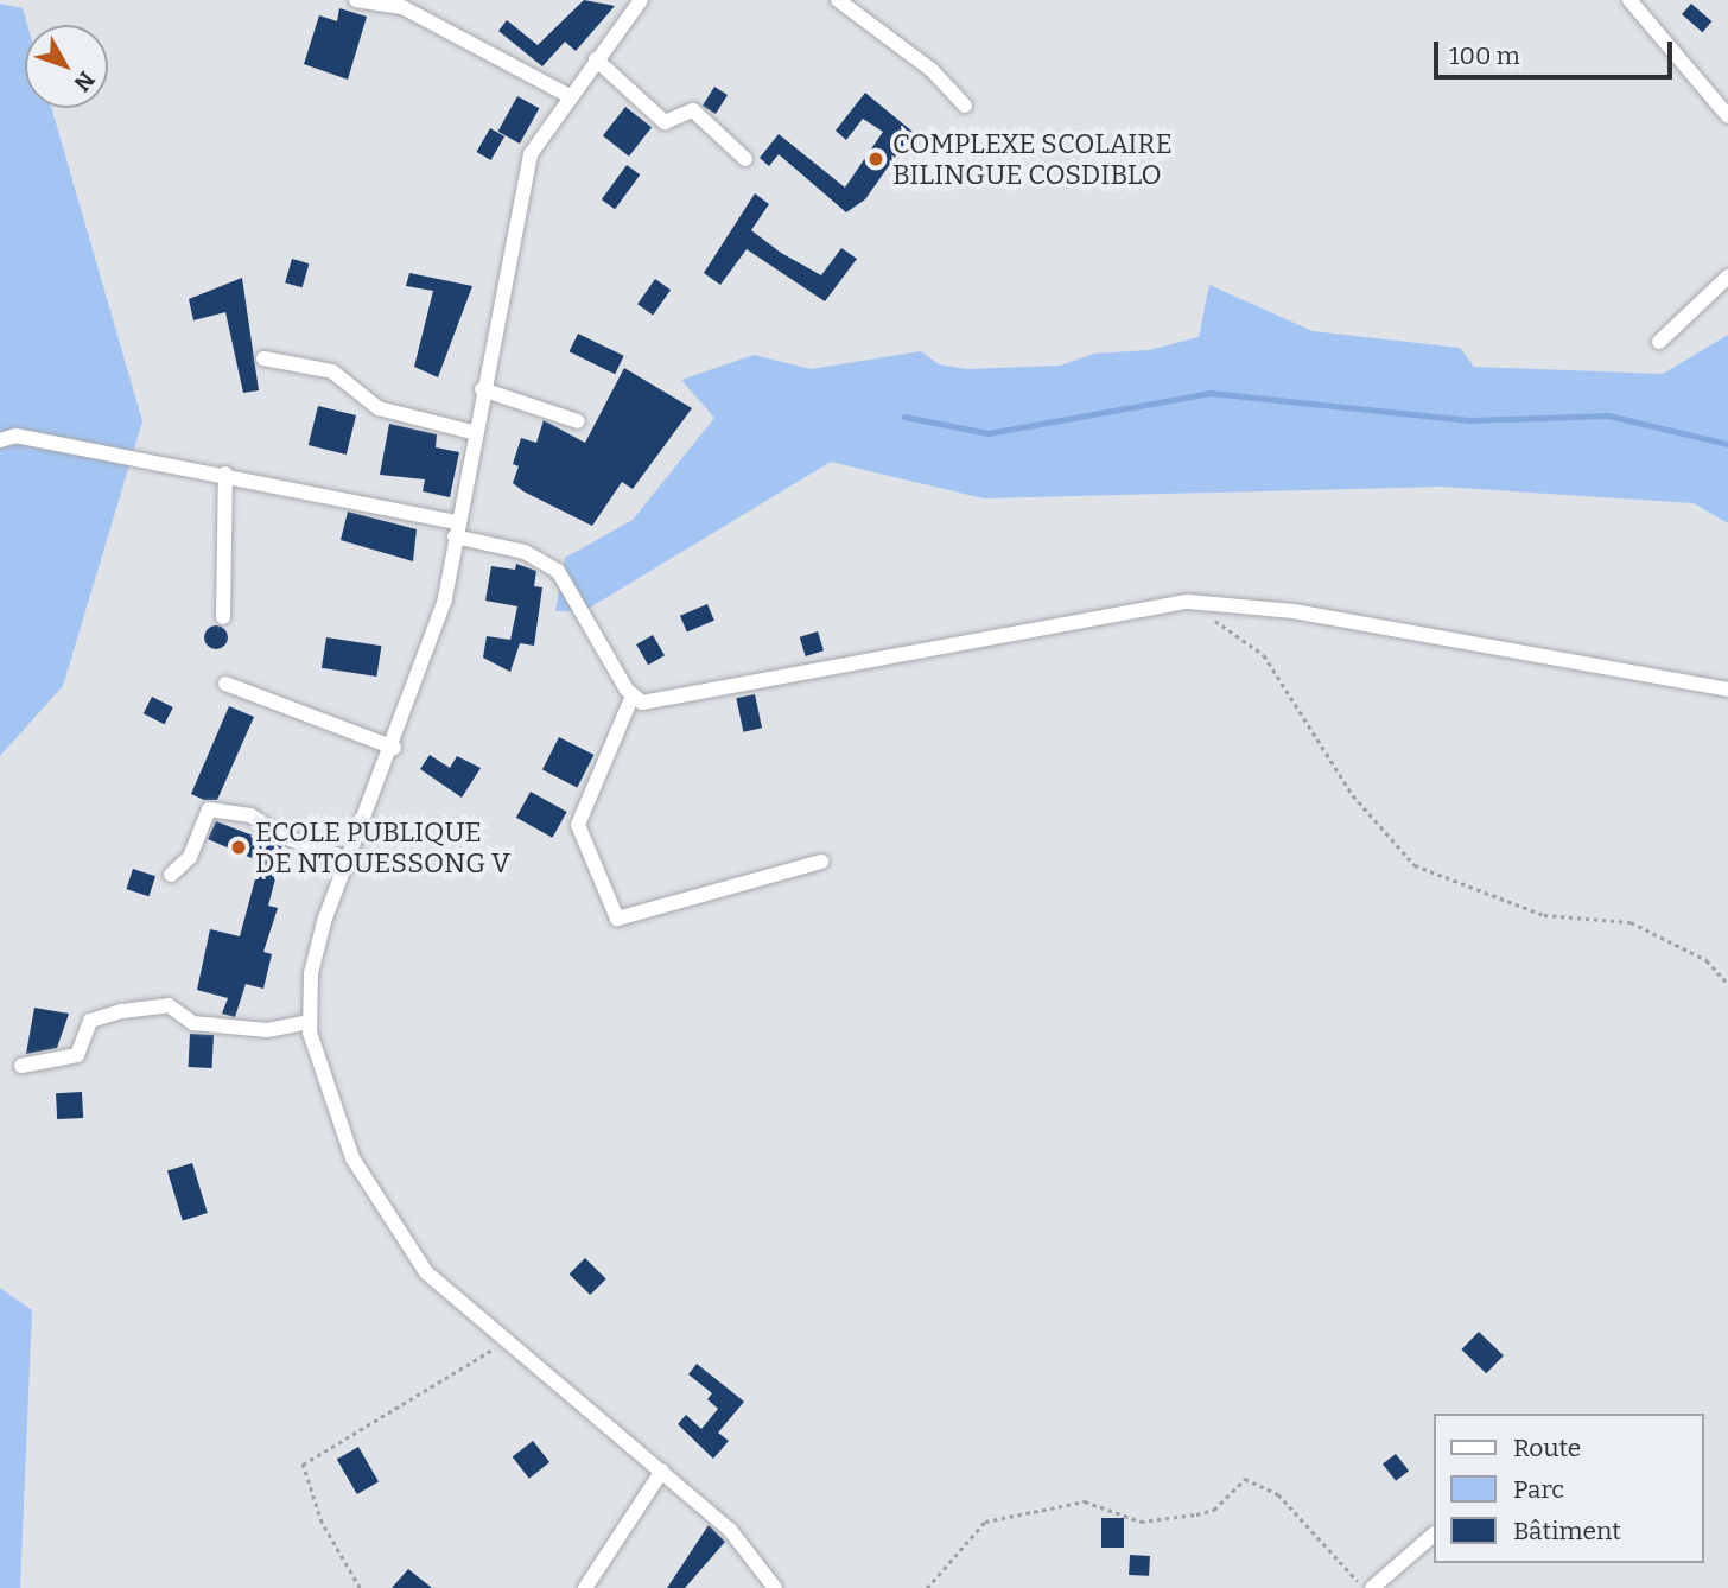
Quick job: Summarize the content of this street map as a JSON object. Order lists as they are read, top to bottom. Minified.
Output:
{"places":["COMPLEXE SCOLAIRE BILINGUE COSDIBLO","ECOLE PUBLIQUE DE NTOUESSONG V"],"legend":["Route","Parc","Bâtiment"],"scale_bar":"100 m","north":"bottom right"}
